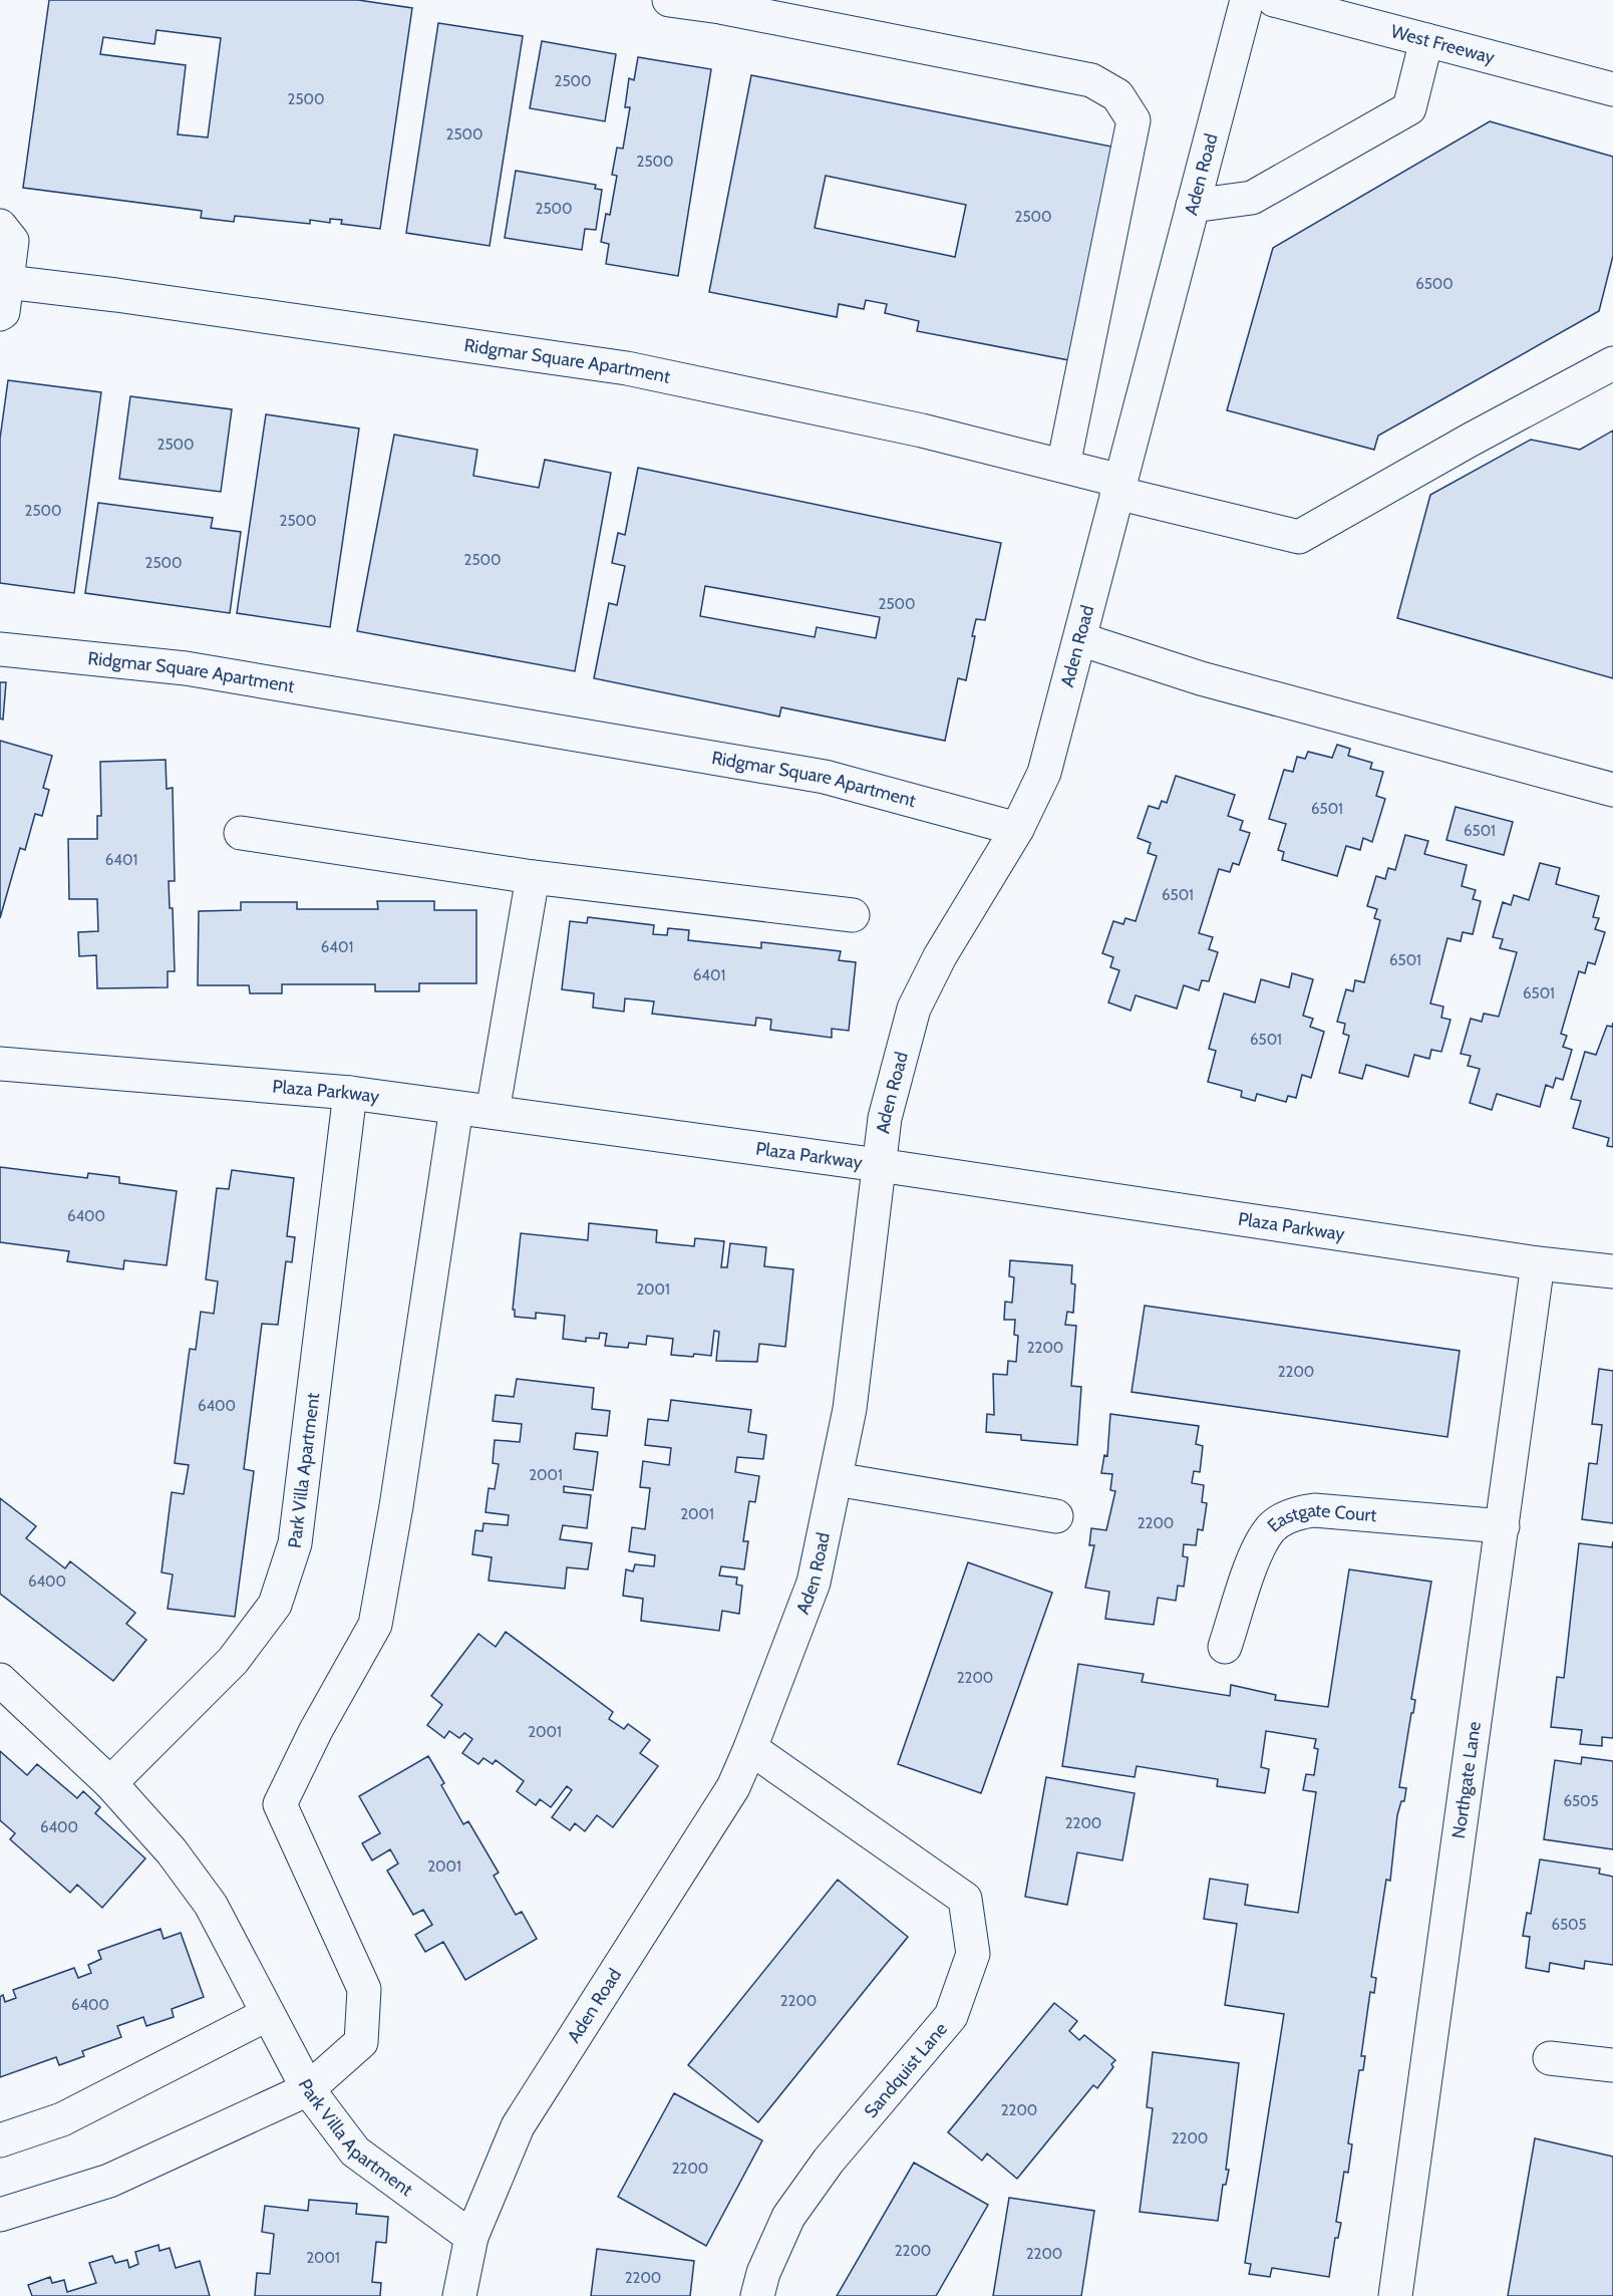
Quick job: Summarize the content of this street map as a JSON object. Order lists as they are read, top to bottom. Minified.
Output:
{"streets":{"street":["West Freeway","Aden Road","Ridgmar Square Apartment","Plaza Parkway","Park Villa Apartment","Eastgate Court","Northgate Lane","Sandquist Lane"]},"crossings":[["Aden Road","Ridgmar Square Apartment"],["Aden Road","Plaza Parkway"],["Aden Road","Park Villa Apartment"],["Aden Road","Sandquist Lane"],["Plaza Parkway","Park Villa Apartment"],["Plaza Parkway","Northgate Lane"],["Eastgate Court","Northgate Lane"]],"house_numbers":["2500","2500","2500","2500","2500","2500","6500","2500","2500","2500","2500","2500","2500","6501","6501","6401","6501","6401","6501","6401","6501","6501","6400","2001","2200","2200","6400","2001","2001","2200","6400","2200","2001","6505","2200","6400","2001","6505","2200","6400","2200","2200","2200","2200","2200","2001","2200"]}
